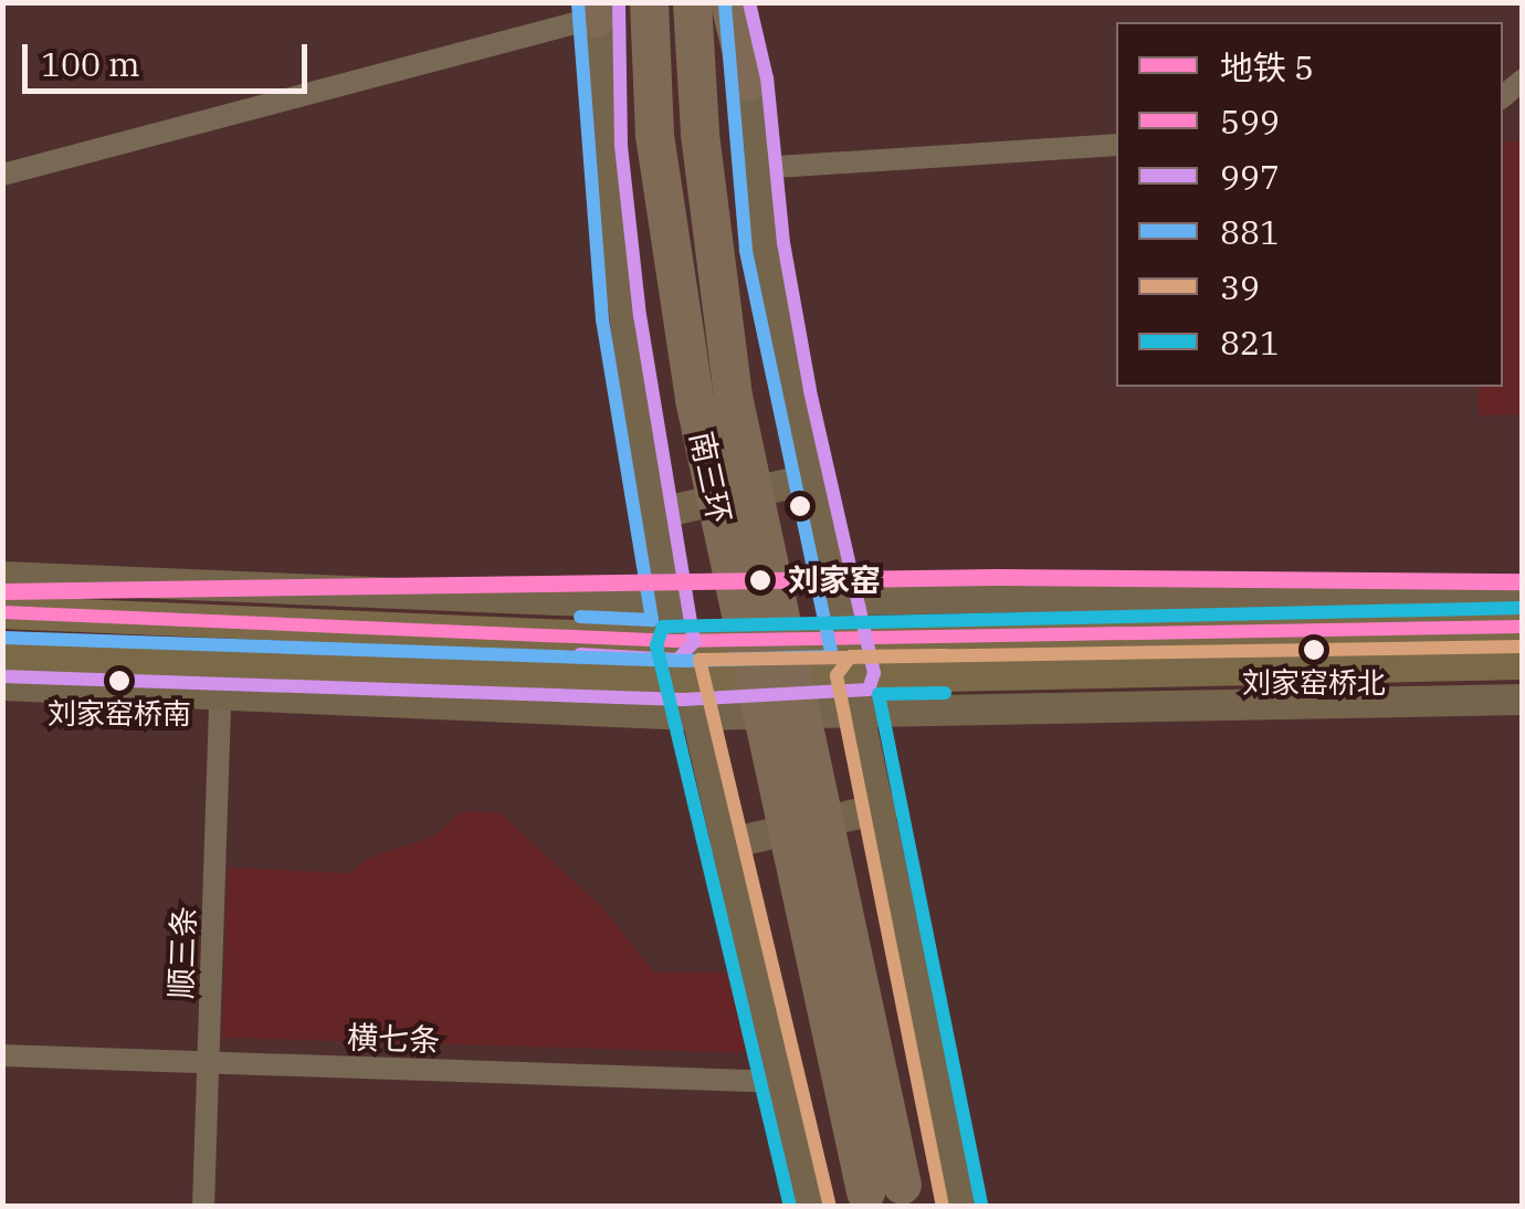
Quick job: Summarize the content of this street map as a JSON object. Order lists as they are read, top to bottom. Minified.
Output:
{"streets":{"highway":["南三环"],"street":["顺三条","横七条"]},"crossings":[["顺三条","横七条"]],"places":["刘家窑","刘家窑桥北","刘家窑桥南"],"lines":["transit line 997","transit line 881","metro line 5","transit line 821","transit line 599","transit line 39"],"legend":["地铁 5","599","997","881","39","821"],"scale_bar":"100 m"}
